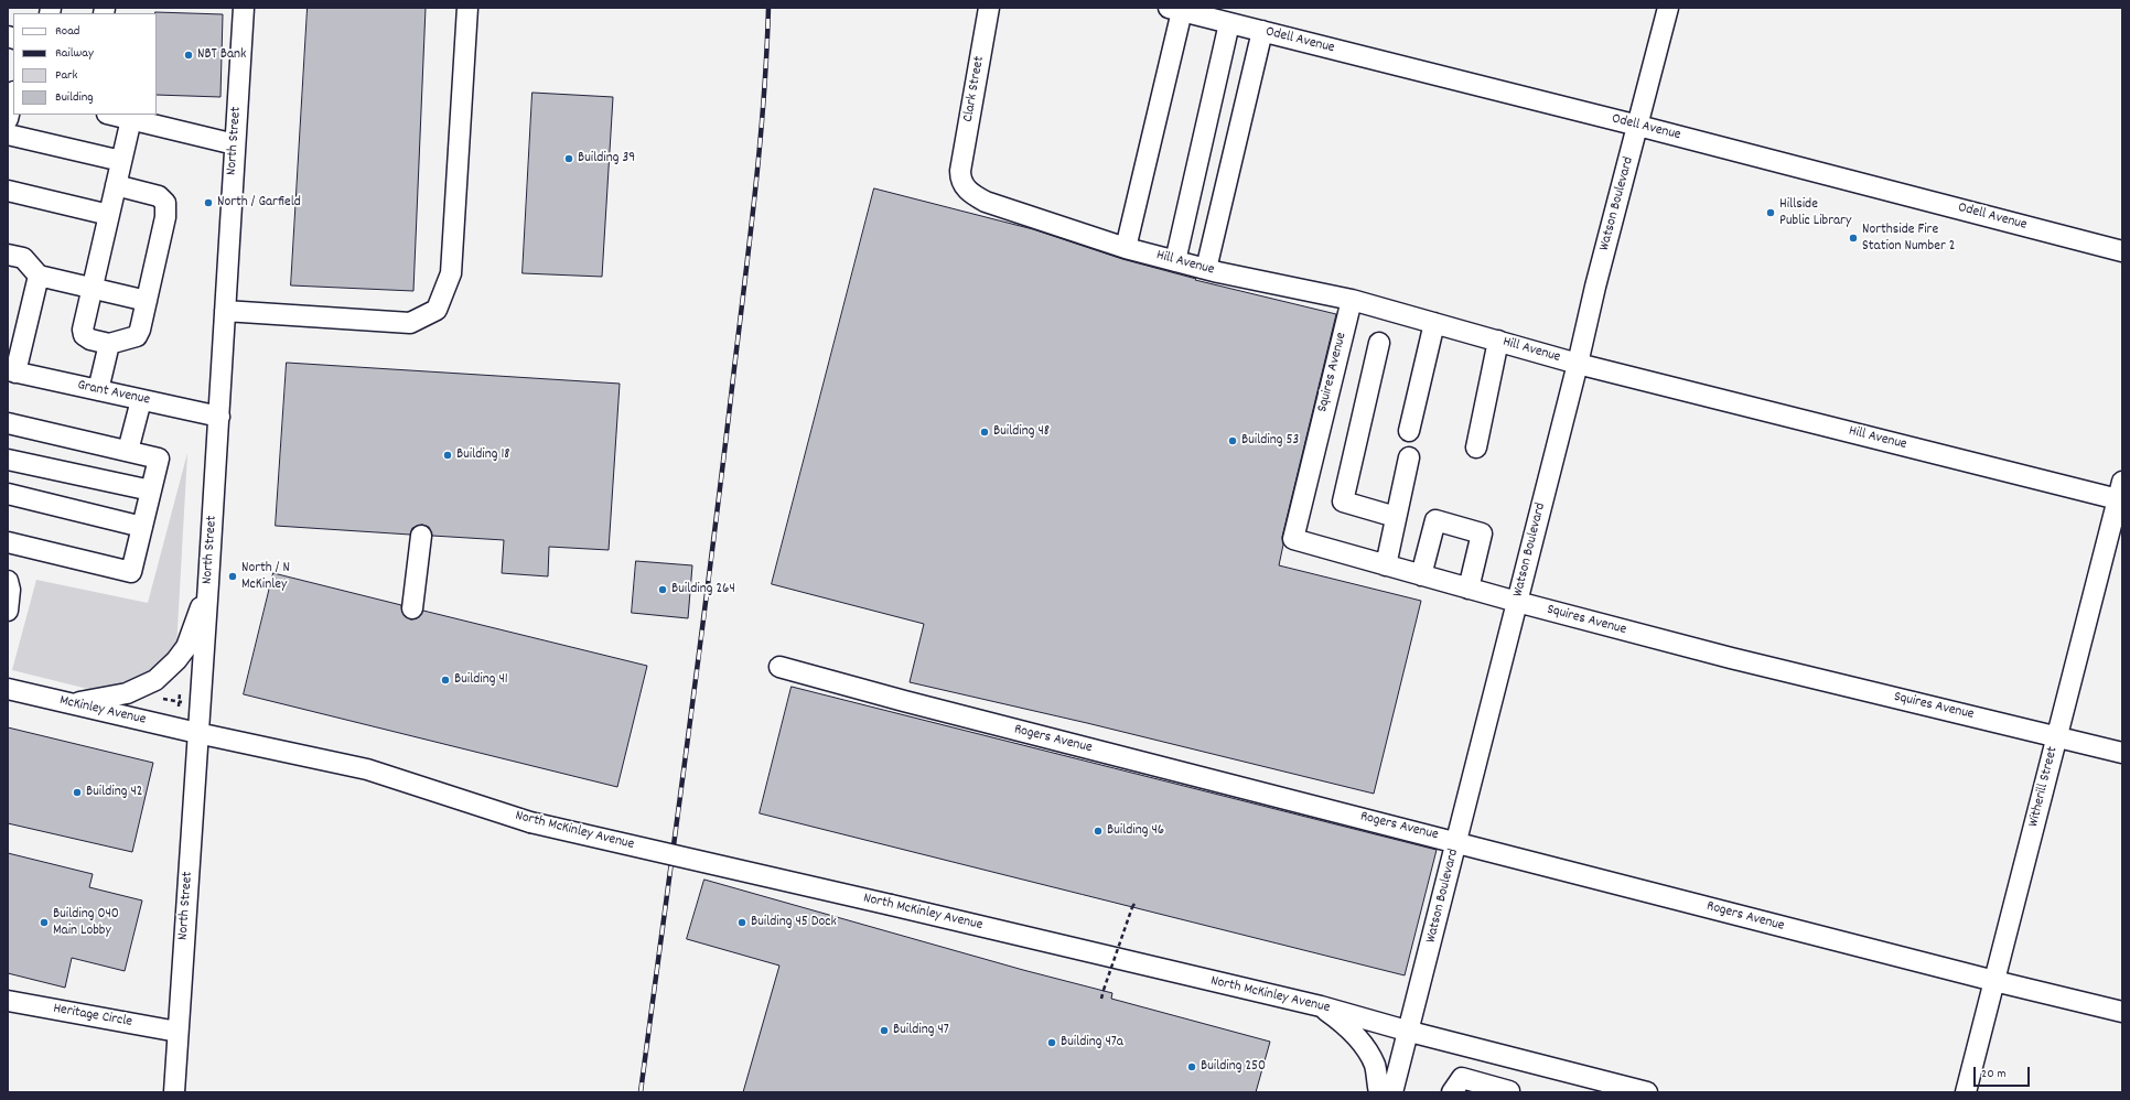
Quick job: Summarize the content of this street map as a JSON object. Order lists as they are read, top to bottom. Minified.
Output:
{"streets":{"street":["Odell Avenue","Clark Street","North Street","Watson Boulevard","Hill Avenue","Squires Avenue","Grant Avenue","McKinley Avenue","Rogers Avenue","Witherill Street","North McKinley Avenue","Heritage Circle"]},"crossings":[["Odell Avenue","Watson Boulevard"],["Clark Street","Hill Avenue"],["North Street","Grant Avenue"],["North Street","McKinley Avenue"],["North Street","North McKinley Avenue"],["North Street","Heritage Circle"],["Watson Boulevard","Hill Avenue"],["Watson Boulevard","Squires Avenue"],["Watson Boulevard","Rogers Avenue"],["Watson Boulevard","North McKinley Avenue"],["Hill Avenue","Squires Avenue"],["Hill Avenue","Witherill Street"],["Squires Avenue","Witherill Street"],["McKinley Avenue","North McKinley Avenue"],["Rogers Avenue","Witherill Street"]],"places":["NBT Bank","Building 39","North / Garfield","Hillside Public Library","Northside Fire Station Number 2","Building 48","Building 53","Building 18","North / N McKinley","Building 264","Building 41","Building 42","Building 46","Building 040 Main Lobby","Building 45 Dock","Building 47","Building 47a","Building 250"],"legend":["Road","Railway","Park","Building"],"scale_bar":"20 m"}
